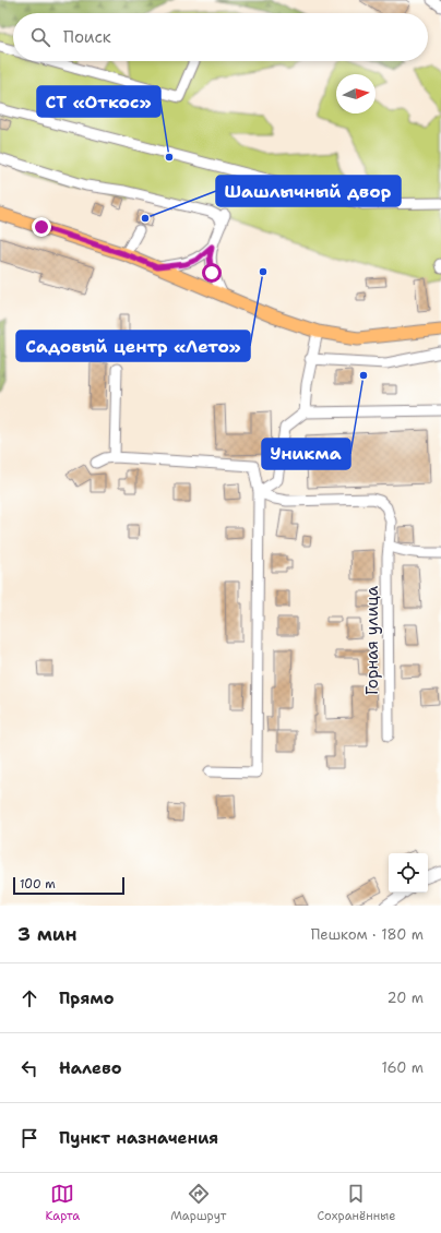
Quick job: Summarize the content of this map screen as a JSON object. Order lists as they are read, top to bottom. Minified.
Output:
{"streets":{"street":["Горная улица"]},"places":["СТ «Откос»","Шашлычный двор","Садовый центр «Лето»","Уникма"],"scale_bar":"100 m","north":"right","page":{"search":"Поиск","scale":"100 m","heading":["3 мин","Пешком · 180 m"],"list":[["Прямо","20 m"],["Налево","160 m"],"Пункт назначения"],"nav":["Карта","Маршрут","Сохранённые"]}}
